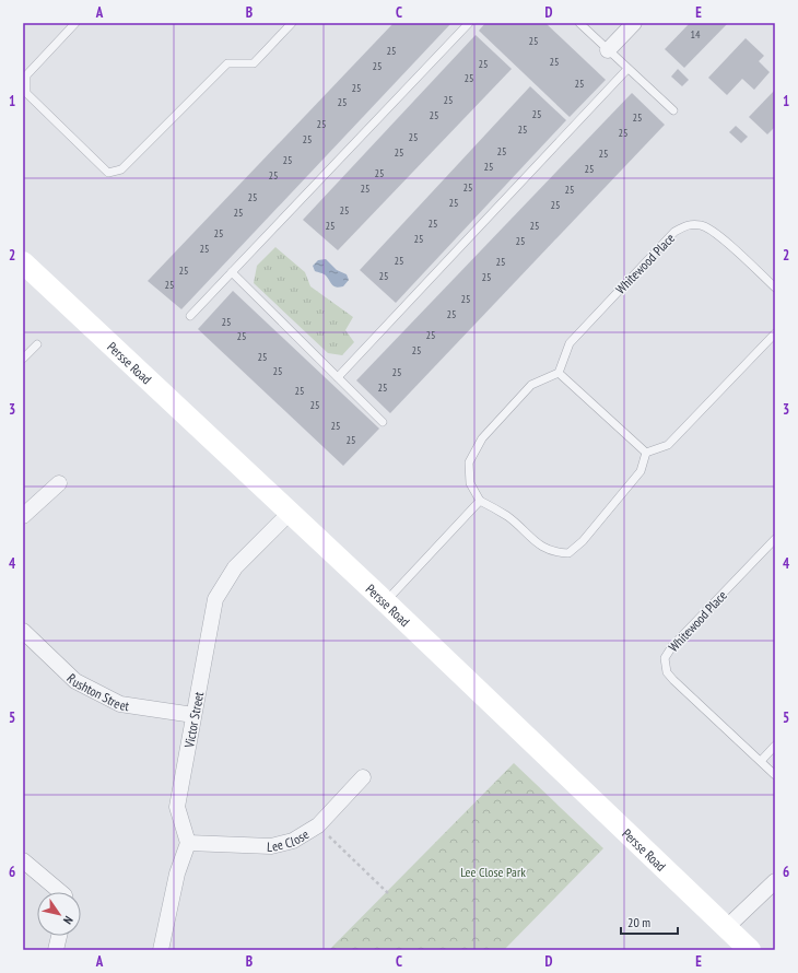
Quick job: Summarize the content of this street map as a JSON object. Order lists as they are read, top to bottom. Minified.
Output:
{"streets":{"street":["Persse Road","Rushton Street","Victor Street","Lee Close"],"lane":["Whitewood Place"]},"crossings":[["Persse Road","Victor Street"],["Rushton Street","Victor Street"],["Victor Street","Lee Close"]],"parks":["Lee Close Park"],"house_numbers":["14","25","25","25","25","25","25","25","25","25","25","25","25","25","25","25","25","25","25","25","25","25","25","25","25","25","25","25","25","25","25","25","25","25","25","25","25","25","25","25","25","25","25","25","25","25","25","25","25","25","25","25","25","25","25","25","25","25","25","25","25","25"],"scale_bar":"20 m","north":"bottom right","grid":{"columns":["A","B","C","D","E"],"rows":["1","2","3","4","5","6"]}}
